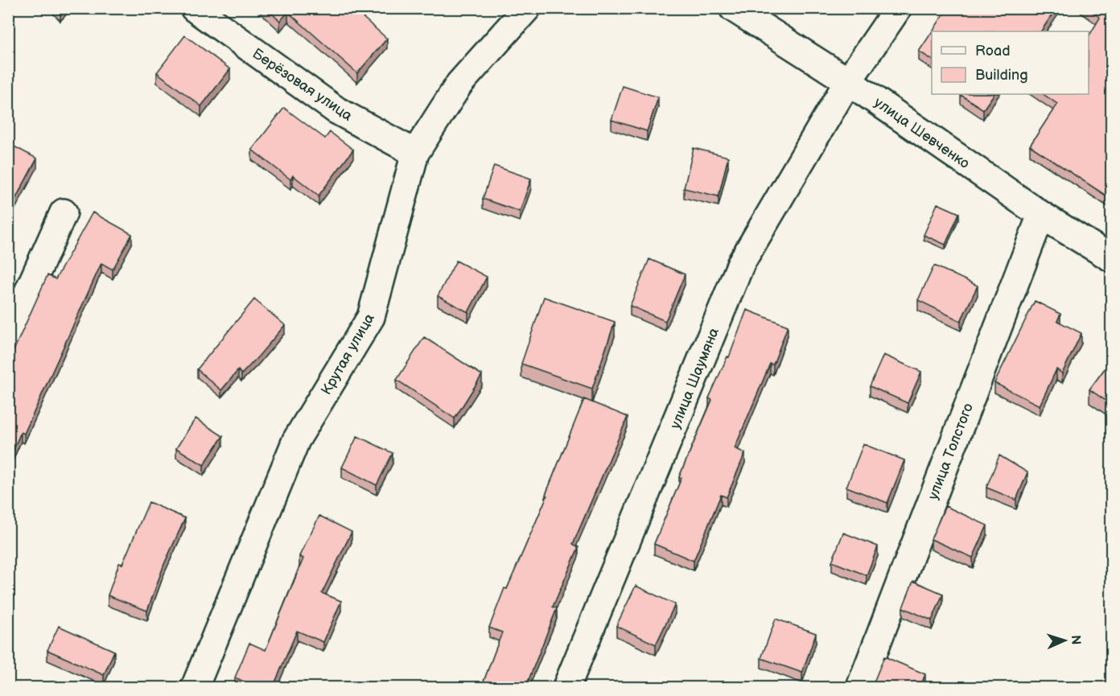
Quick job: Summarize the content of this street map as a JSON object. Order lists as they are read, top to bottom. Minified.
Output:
{"streets":{"street":["Берёзовая улица","улица Шевченко","Крутая улица","улица Шаумяна","улица Толстого"]},"crossings":[["Берёзовая улица","Крутая улица"],["улица Шевченко","улица Шаумяна"],["улица Шевченко","улица Толстого"]],"legend":["Road","Building"],"north":"right"}
